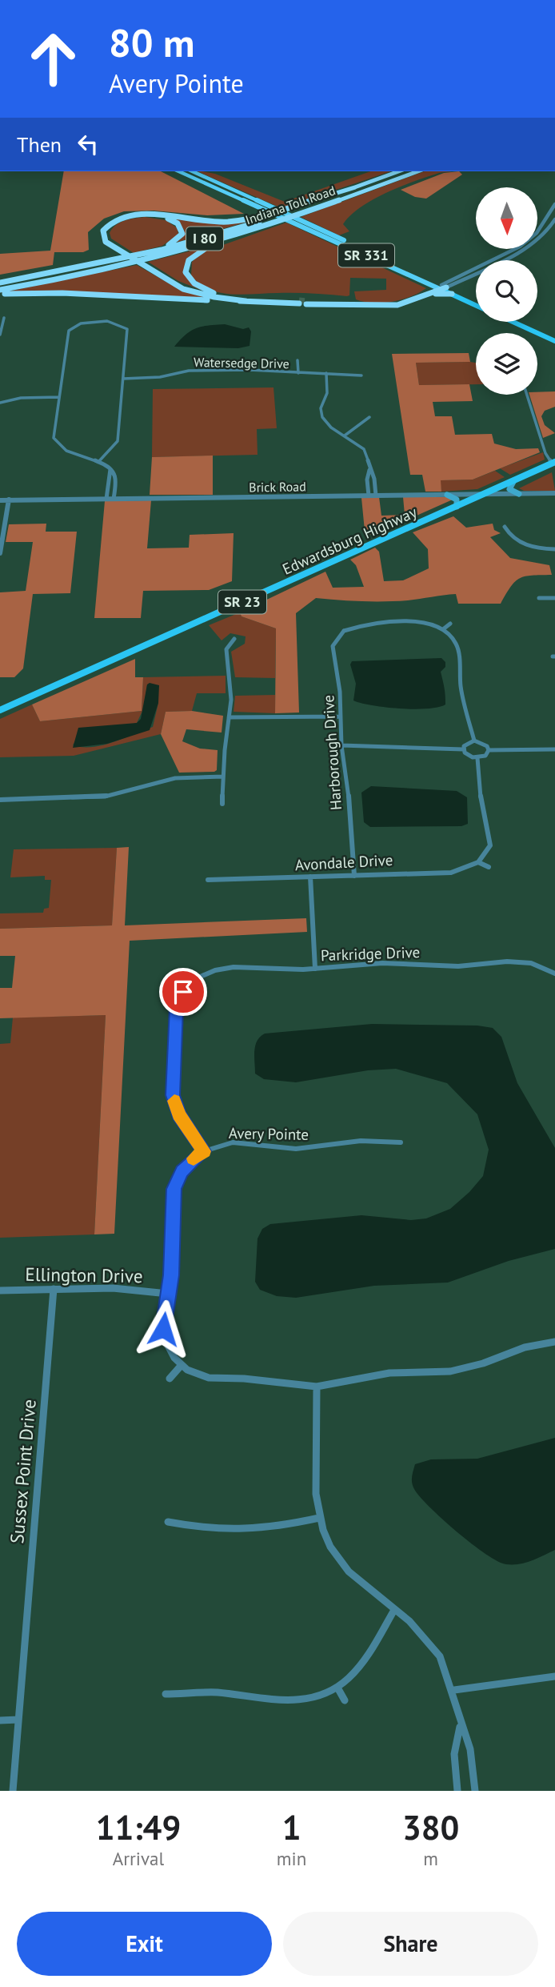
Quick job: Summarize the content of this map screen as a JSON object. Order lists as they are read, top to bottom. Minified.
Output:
{"streets":{"highway":["Indiana Toll Road","I 80","SR 331"],"main road":["Edwardsburg Highway","SR 23"],"street":["Watersedge Drive","Brick Road","Harborough Drive","Avondale Drive","Parkridge Drive","Avery Pointe","Ellington Drive","Sussex Point Drive"]},"crossings":[["Brick Road","Edwardsburg Highway"],["Harborough Drive","Avondale Drive"],["Parkridge Drive","Avery Pointe"],["Avery Pointe","Ellington Drive"],["Ellington Drive","Sussex Point Drive"]],"north":"bottom","page":{"turn":["80 m","Avery Pointe"],"then":"Then","eta":["11:49","Arrival","1","min","380","m"],"buttons":["Exit","Share"]}}
